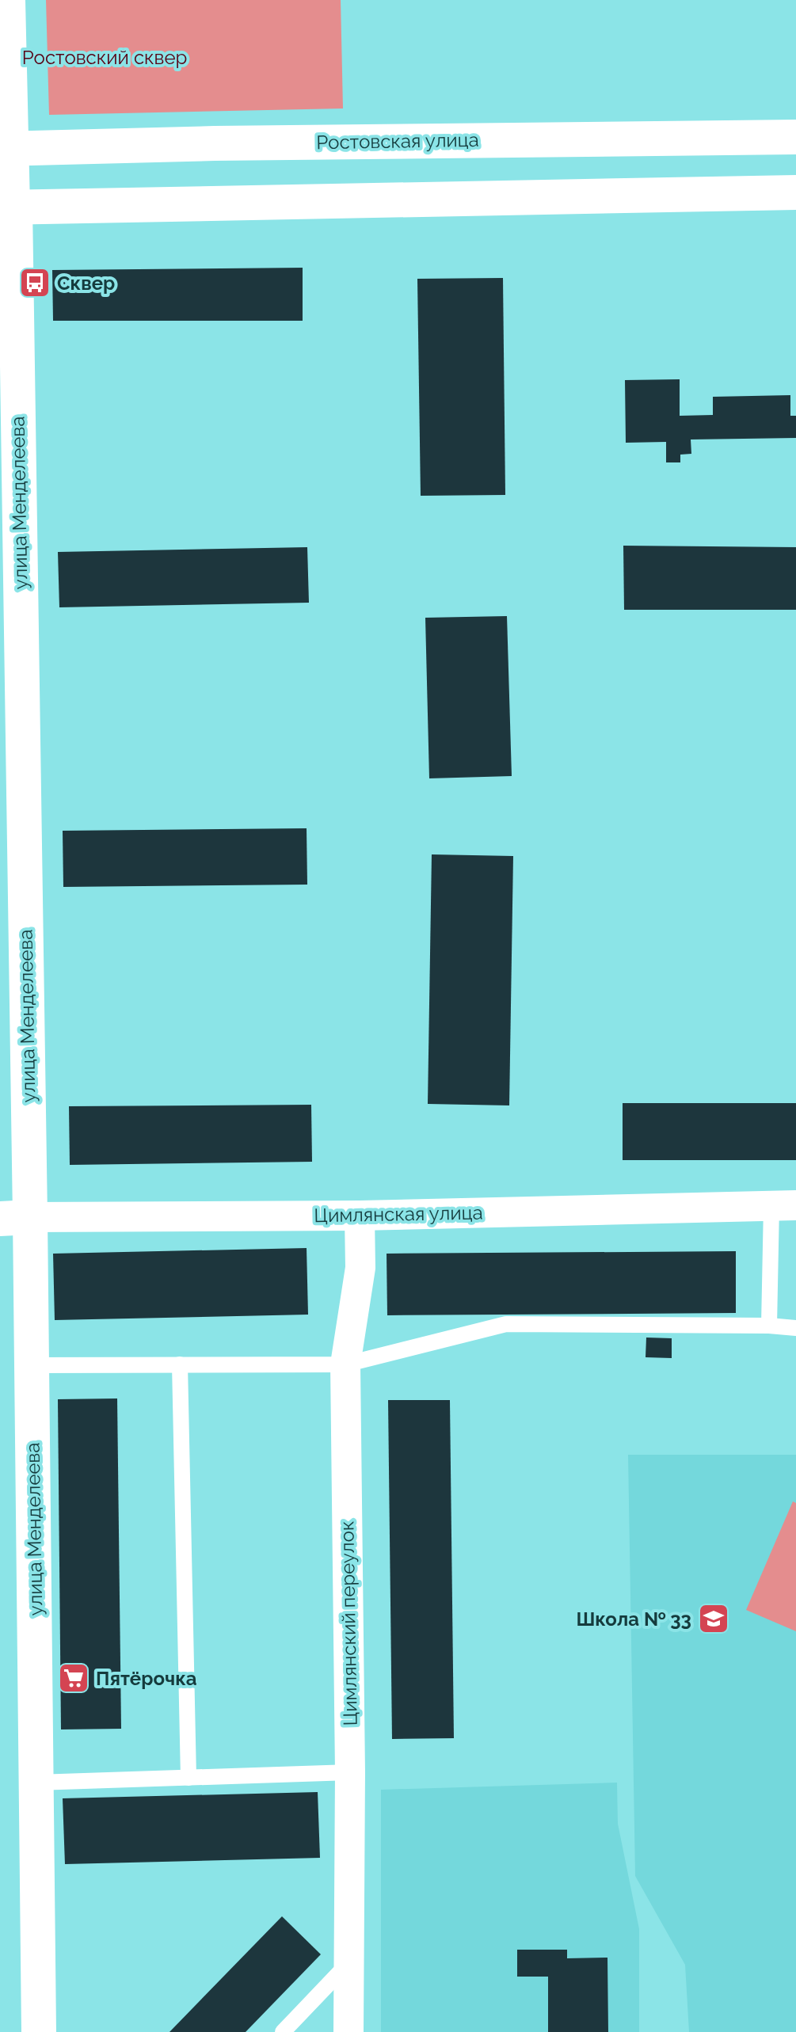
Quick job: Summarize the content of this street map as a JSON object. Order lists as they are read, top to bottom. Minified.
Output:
{"streets":{"street":["Ростовская улица","улица Менделеева","Цимлянская улица","Цимлянский переулок"]},"crossings":[["Ростовская улица","улица Менделеева"],["улица Менделеева","Цимлянская улица"],["Цимлянская улица","Цимлянский переулок"]],"parks":["Ростовский сквер"],"places":{"bus stop":["Сквер"],"school or university":["Школа № 33"],"supermarket":["Пятёрочка"]}}
